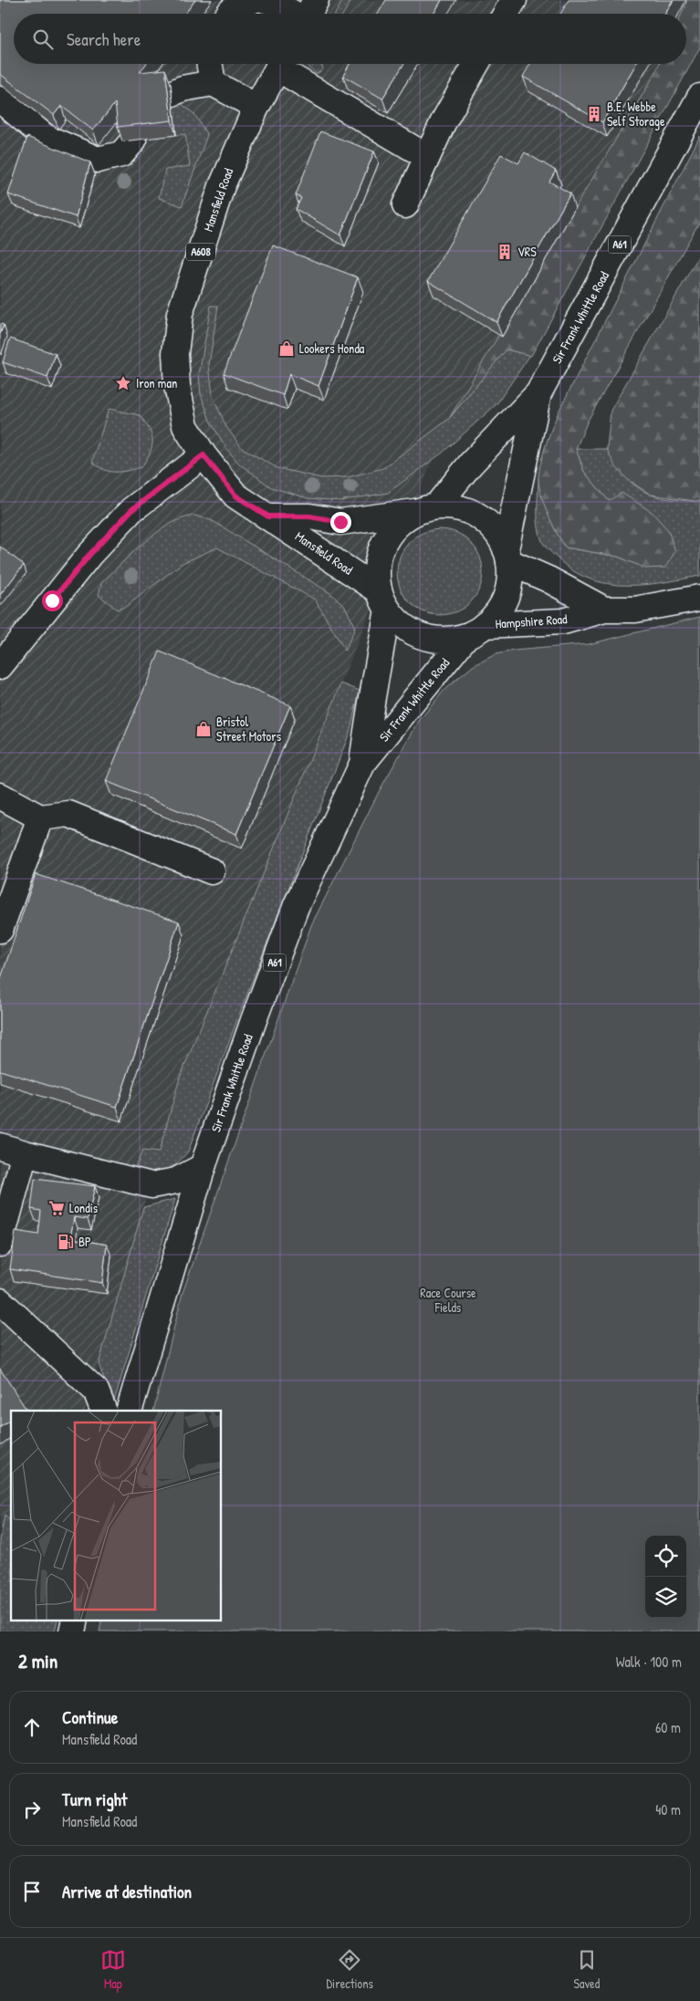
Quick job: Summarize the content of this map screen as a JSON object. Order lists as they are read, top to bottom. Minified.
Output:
{"streets":{"main road":["Mansfield Road","A61","A608","Sir Frank Whittle Road","Hampshire Road"]},"crossings":[["Mansfield Road","Sir Frank Whittle Road"],["Mansfield Road","Hampshire Road"],["Sir Frank Whittle Road","Hampshire Road"]],"parks":["Race Course Fields"],"places":{"building":["B.E. Webbe Self Storage","VRS"],"shop":["Lookers Honda","Bristol Street Motors"],"place":["Iron man"],"supermarket":["Londis"],"fuel station":["BP"]},"page":{"search":"Search here","heading":["2 min","Walk · 100 m"],"list":[["Continue","Mansfield Road","60 m"],["Turn right","Mansfield Road","40 m"],"Arrive at destination"],"nav":["Map","Directions","Saved"]}}
